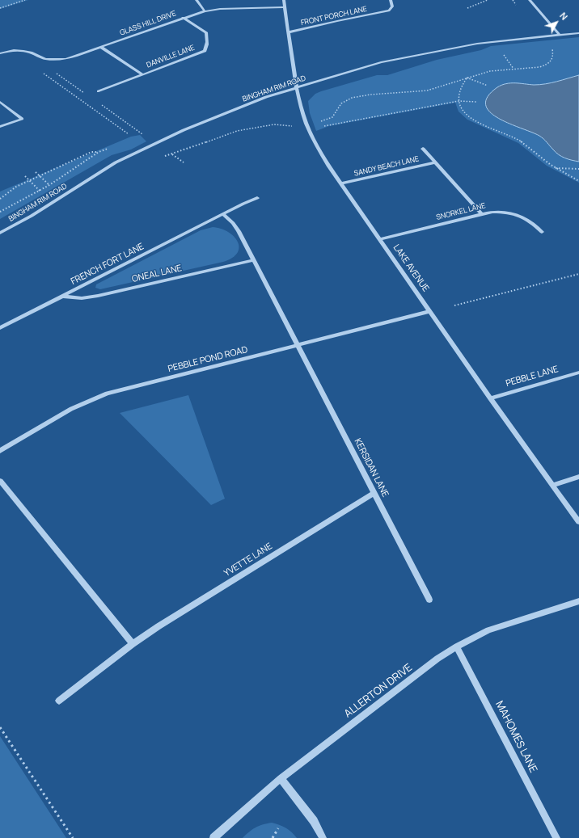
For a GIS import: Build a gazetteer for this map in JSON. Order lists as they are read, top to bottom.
{
  "streets": {
    "street": [
      "FRONT PORCH LANE",
      "GLASS HILL DRIVE",
      "DANVILLE LANE",
      "BINGHAM RIM ROAD",
      "SANDY BEACH LANE",
      "SNORKEL LANE",
      "FRENCH FORT LANE",
      "LAKE AVENUE",
      "ONEAL LANE",
      "PEBBLE POND ROAD",
      "PEBBLE LANE",
      "KERSIDAN LANE",
      "YVETTE LANE",
      "ALLERTON DRIVE",
      "MAHOMES LANE"
    ]
  },
  "crossings": [
    ["FRONT PORCH LANE", "LAKE AVENUE"],
    ["GLASS HILL DRIVE", "DANVILLE LANE"],
    ["GLASS HILL DRIVE", "LAKE AVENUE"],
    ["BINGHAM RIM ROAD", "LAKE AVENUE"],
    ["SANDY BEACH LANE", "SNORKEL LANE"],
    ["SANDY BEACH LANE", "LAKE AVENUE"],
    ["SNORKEL LANE", "LAKE AVENUE"],
    ["FRENCH FORT LANE", "ONEAL LANE"],
    ["LAKE AVENUE", "PEBBLE POND ROAD"],
    ["LAKE AVENUE", "PEBBLE LANE"],
    ["PEBBLE POND ROAD", "KERSIDAN LANE"],
    ["KERSIDAN LANE", "YVETTE LANE"],
    ["ALLERTON DRIVE", "MAHOMES LANE"]
  ],
  "north": "top right"
}
